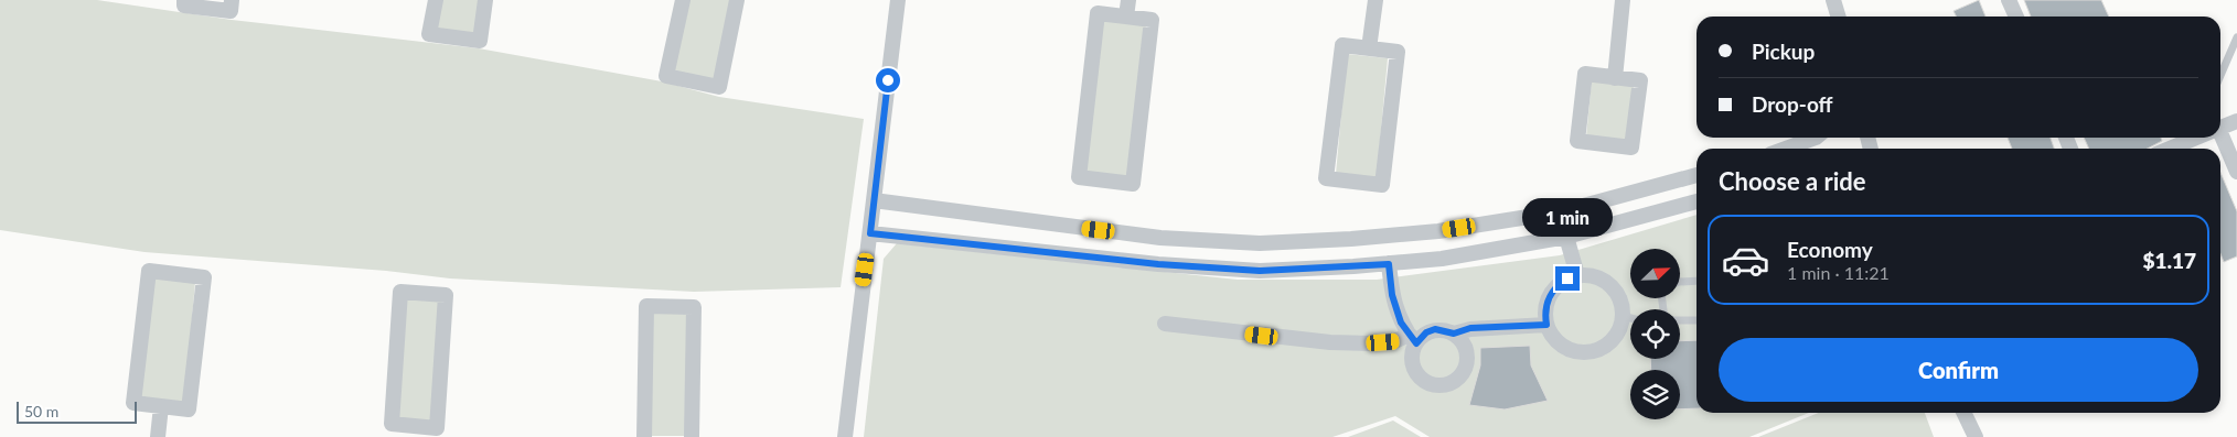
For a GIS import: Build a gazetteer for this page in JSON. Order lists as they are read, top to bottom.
{
  "scale_bar": "50 m",
  "north": "top right",
  "page": {
    "banner": ["Pickup", "Drop-off"],
    "heading": "Choose a ride",
    "bubble": "1 min",
    "list": [
      {
        "name": "Economy",
        "note": "1 min · 11:21",
        "value": "$1.17"
      }
    ],
    "buttons": "Confirm",
    "scale": "50 m"
  }
}
